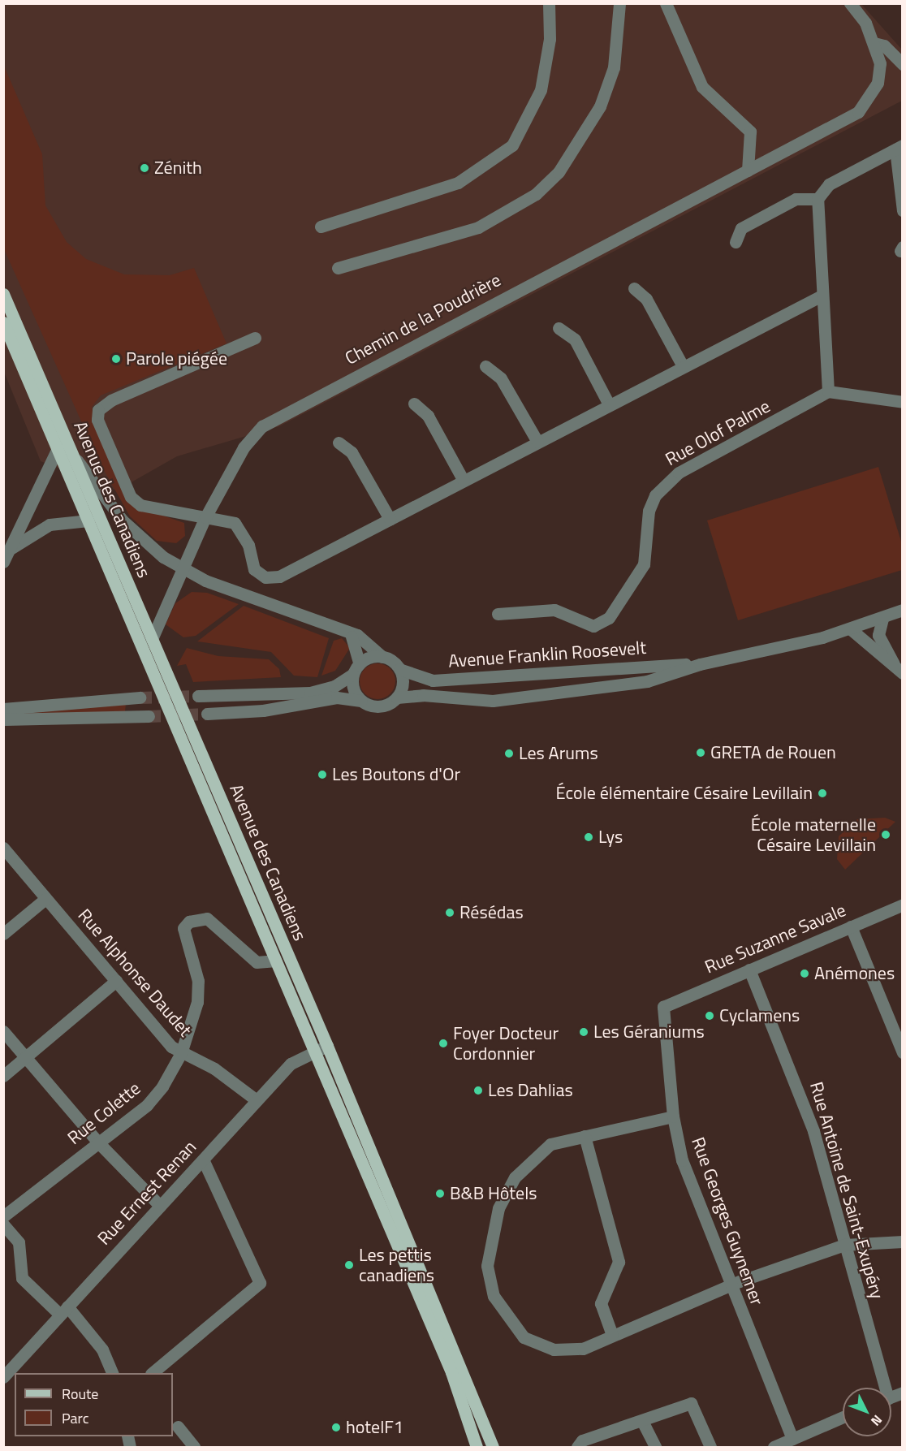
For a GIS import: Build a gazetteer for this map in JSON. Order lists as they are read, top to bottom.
{
  "streets": {
    "main road": ["Avenue des Canadiens"],
    "street": [
      "Chemin de la Poudrière",
      "Rue Olof Palme",
      "Avenue Franklin Roosevelt",
      "Rue Suzanne Savale",
      "Rue Alphonse Daudet",
      "Rue Colette",
      "Rue Antoine de Saint-Exupéry",
      "Rue Ernest Renan",
      "Rue Georges Guynemer"
    ]
  },
  "crossings": [
    ["Chemin de la Poudrière", "Avenue des Canadiens"],
    ["Avenue des Canadiens", "Rue Colette"],
    ["Avenue des Canadiens", "Rue Ernest Renan"],
    ["Rue Suzanne Savale", "Rue Antoine de Saint-Exupéry"],
    ["Rue Suzanne Savale", "Rue Georges Guynemer"],
    ["Rue Alphonse Daudet", "Rue Colette"],
    ["Rue Alphonse Daudet", "Rue Ernest Renan"]
  ],
  "places": [
    "Zénith",
    "Parole piégée",
    "GRETA de Rouen",
    "Les Arums",
    "Les Boutons d'Or",
    "École élémentaire Césaire Levillain",
    "École maternelle Césaire Levillain",
    "Lys",
    "Résédas",
    "Anémones",
    "Cyclamens",
    "Les Géraniums",
    "Foyer Docteur Cordonnier",
    "Les Dahlias",
    "B&B Hôtels",
    "Les pettis canadiens",
    "hotelF1"
  ],
  "legend": ["Route", "Parc"],
  "north": "bottom right"
}
